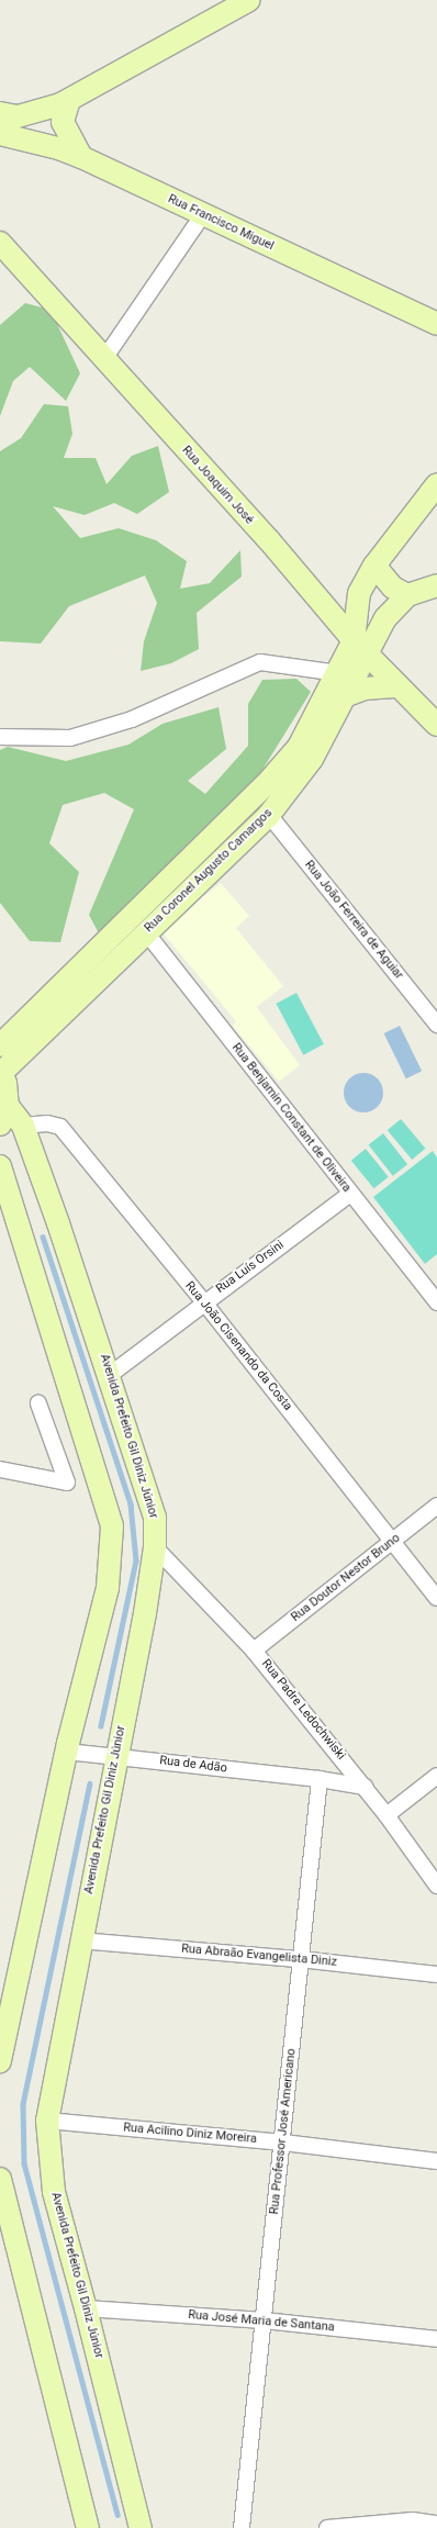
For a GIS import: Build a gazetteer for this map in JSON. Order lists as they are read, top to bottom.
{
  "streets": {
    "street": [
      "Rua Francisco Miguel",
      "Rua Joaquim José",
      "Rua Coronel Augusto Camargos",
      "Rua João Ferreira de Aguiar",
      "Rua Benjamin Constant de Oliveira",
      "Rua Luís Orsini",
      "Rua João Cisenando da Costa",
      "Avenida Prefeito Gil Diniz Júnior",
      "Rua Doutor Nestor Bruno",
      "Rua Padre Ledochwiski",
      "Rua de Adão",
      "Rua Abraão Evangelista Diniz",
      "Rua Professor José Americano",
      "Rua Acilino Diniz Moreira",
      "Rua José Maria de Santana"
    ]
  },
  "crossings": [
    ["Rua Joaquim José", "Rua Coronel Augusto Camargos"],
    ["Rua Coronel Augusto Camargos", "Rua João Ferreira de Aguiar"],
    ["Rua Coronel Augusto Camargos", "Rua Benjamin Constant de Oliveira"],
    ["Rua Benjamin Constant de Oliveira", "Rua Luís Orsini"],
    ["Rua Luís Orsini", "Rua João Cisenando da Costa"],
    ["Rua Luís Orsini", "Avenida Prefeito Gil Diniz Júnior"],
    ["Rua João Cisenando da Costa", "Avenida Prefeito Gil Diniz Júnior"],
    ["Rua João Cisenando da Costa", "Rua Doutor Nestor Bruno"],
    ["Avenida Prefeito Gil Diniz Júnior", "Rua Padre Ledochwiski"],
    ["Avenida Prefeito Gil Diniz Júnior", "Rua de Adão"],
    ["Avenida Prefeito Gil Diniz Júnior", "Rua Abraão Evangelista Diniz"],
    ["Avenida Prefeito Gil Diniz Júnior", "Rua Acilino Diniz Moreira"],
    ["Avenida Prefeito Gil Diniz Júnior", "Rua José Maria de Santana"],
    ["Rua Doutor Nestor Bruno", "Rua Padre Ledochwiski"],
    ["Rua de Adão", "Rua Professor José Americano"],
    ["Rua Abraão Evangelista Diniz", "Rua Professor José Americano"],
    ["Rua Professor José Americano", "Rua Acilino Diniz Moreira"],
    ["Rua Professor José Americano", "Rua José Maria de Santana"]
  ]
}
